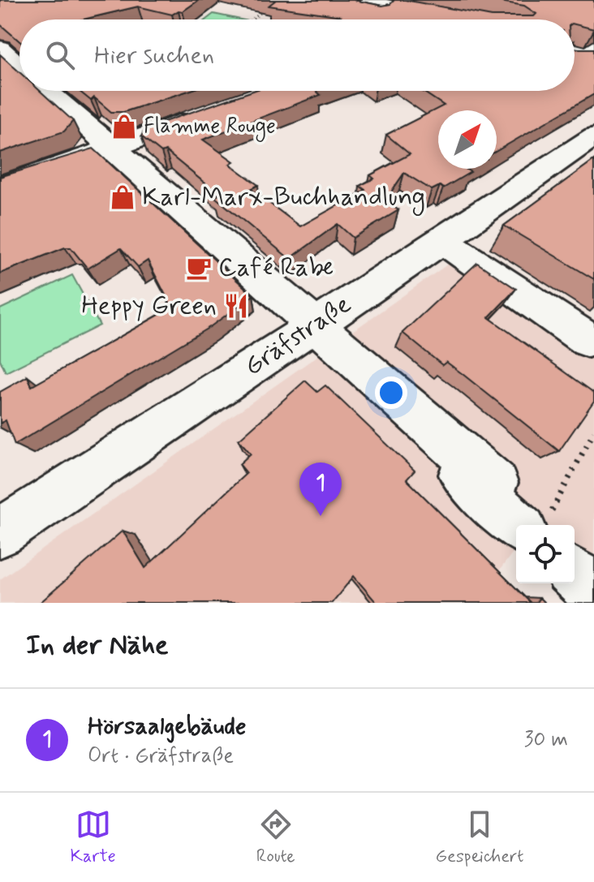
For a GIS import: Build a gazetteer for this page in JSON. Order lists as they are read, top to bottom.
{
  "streets": {
    "street": ["Gräfstraße"]
  },
  "places": {
    "shop": ["Flamme Rouge", "Karl-Marx-Buchhandlung"],
    "cafe": ["Café Rabe"],
    "restaurant": ["Heppy Green"]
  },
  "north": "top right",
  "page": {
    "search": "Hier suchen",
    "pins": "1",
    "heading": "In der Nähe",
    "list": [
      {
        "mark": "1",
        "name": "Hörsaalgebäude",
        "note": "Ort · Gräfstraße",
        "value": "30 m"
      }
    ],
    "nav": ["Karte", "Route", "Gespeichert"]
  }
}
